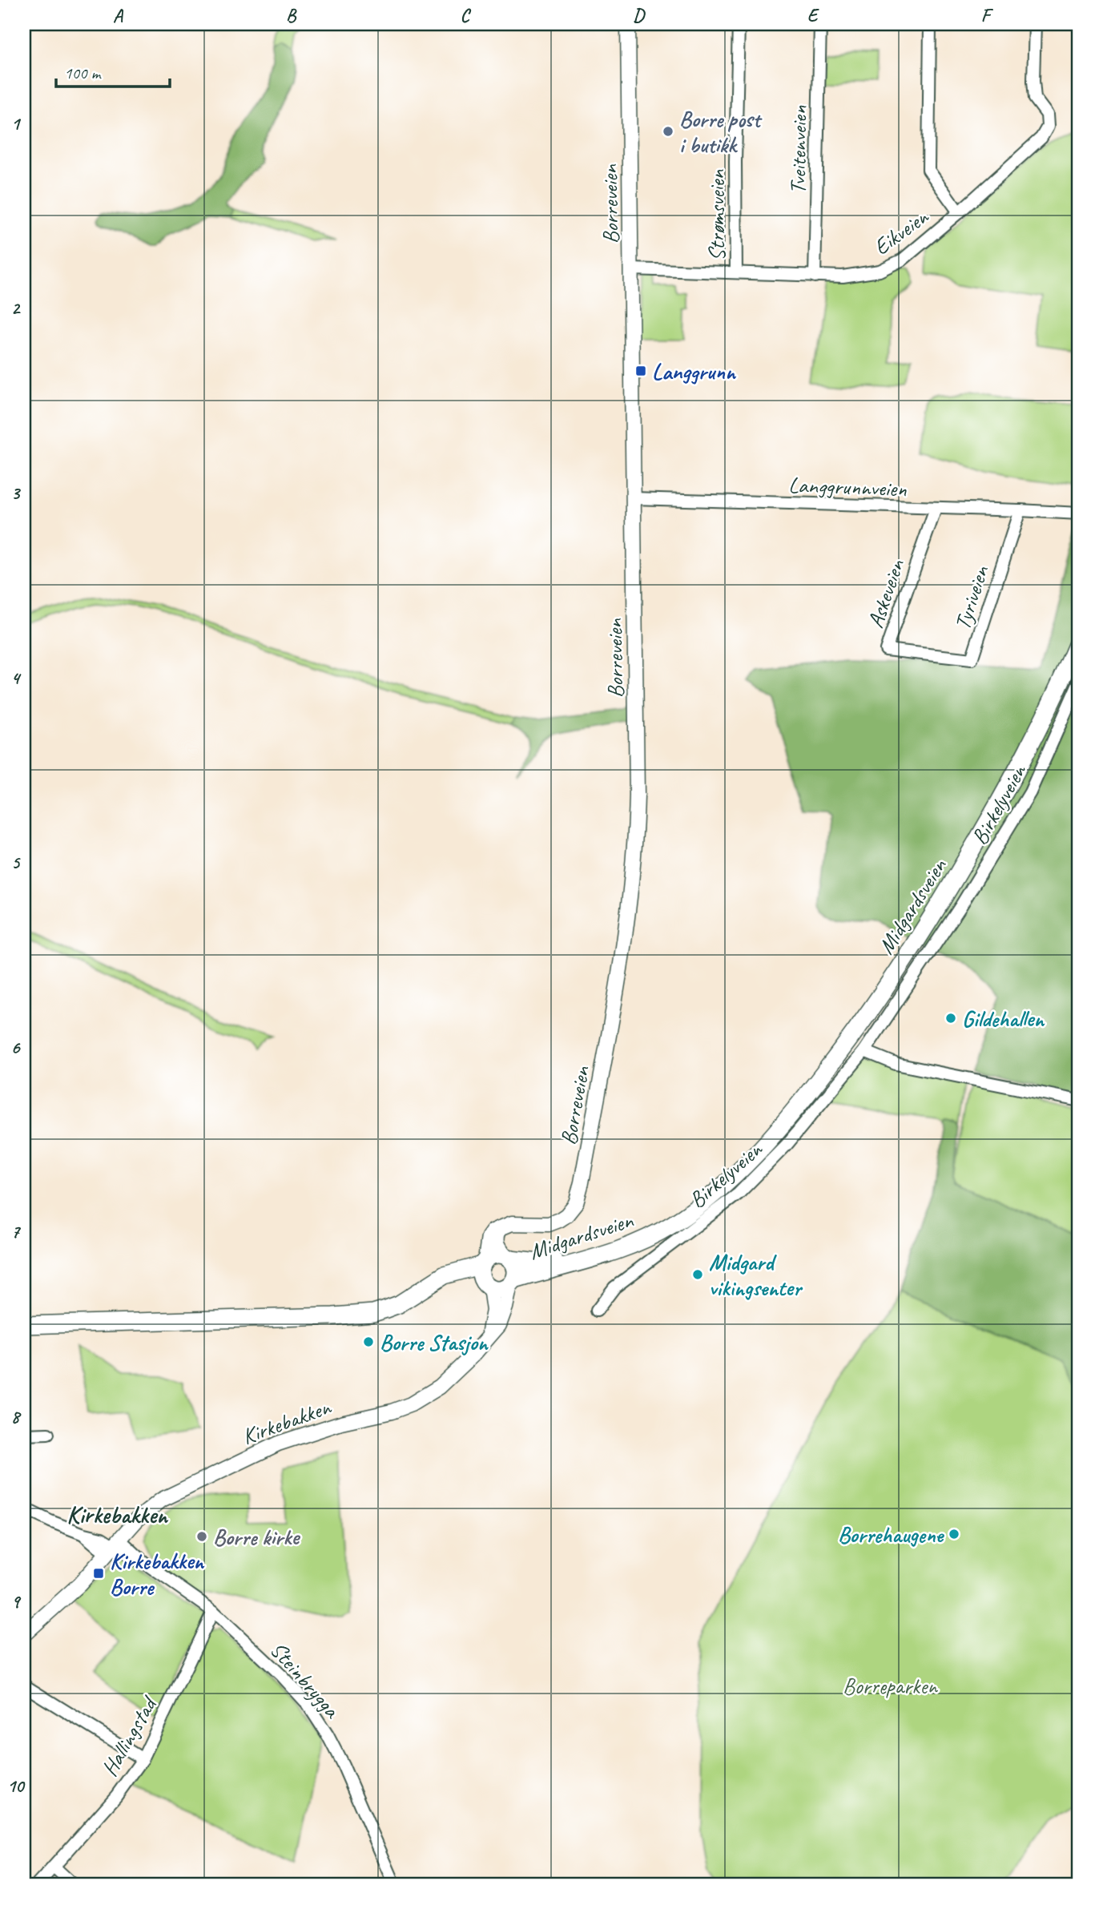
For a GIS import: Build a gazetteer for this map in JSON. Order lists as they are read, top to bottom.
{
  "streets": {
    "highway": ["Midgardsveien"],
    "main road": ["Borreveien", "Kirkebakken"],
    "street": [
      "Tveitenveien",
      "Strømsveien",
      "Eikveien",
      "Langgrunnveien",
      "Askeveien",
      "Tyriveien",
      "Birkelyveien",
      "Steinbrygga",
      "Hallingstad"
    ]
  },
  "crossings": [
    ["Tveitenveien", "Eikveien"],
    ["Borreveien", "Eikveien"],
    ["Borreveien", "Langgrunnveien"],
    ["Strømsveien", "Eikveien"],
    ["Langgrunnveien", "Askeveien"],
    ["Langgrunnveien", "Tyriveien"],
    ["Askeveien", "Tyriveien"],
    ["Midgardsveien", "Kirkebakken"],
    ["Kirkebakken", "Steinbrygga"],
    ["Steinbrygga", "Hallingstad"]
  ],
  "districts": ["Kirkebakken"],
  "parks": ["Borreparken"],
  "places": {
    "other": [
      "Borre post i butikk",
      "Gildehallen",
      "Midgard vikingsenter",
      "Borre Stasjon",
      "Borrehaugene",
      "Borre kirke"
    ],
    "transit": ["Langgrunn", "Kirkebakken Borre"]
  },
  "scale_bar": "100 m",
  "grid": {
    "columns": [
      "A",
      "B",
      "C",
      "D",
      "E",
      "F"
    ],
    "rows": [
      "1",
      "2",
      "3",
      "4",
      "5",
      "6",
      "7",
      "8",
      "9",
      "10"
    ]
  }
}
